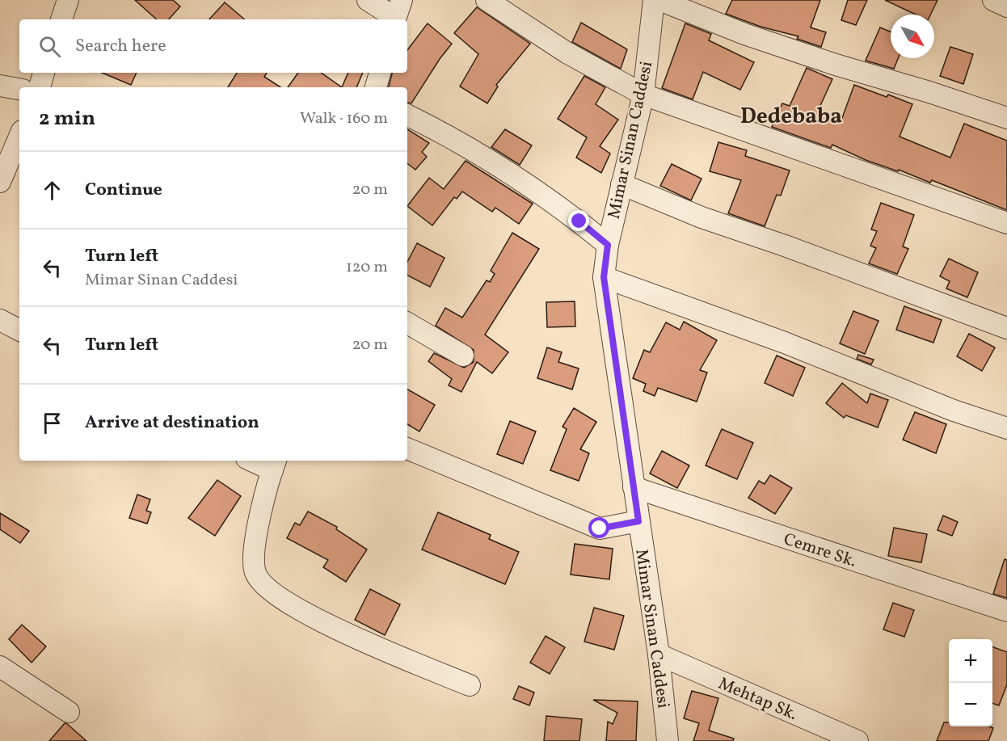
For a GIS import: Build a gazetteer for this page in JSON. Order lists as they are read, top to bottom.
{
  "streets": {
    "street": ["Mimar Sinan Caddesi", "Cemre Sk.", "Mehtap Sk."]
  },
  "crossings": [
    ["Mimar Sinan Caddesi", "Cemre Sk."],
    ["Mimar Sinan Caddesi", "Mehtap Sk."]
  ],
  "districts": ["Dedebaba"],
  "north": "bottom right",
  "page": {
    "search": "Search here",
    "heading": ["2 min", "Walk · 160 m"],
    "list": [
      ["Continue", "20 m"],
      ["Turn left", "Mimar Sinan Caddesi", "120 m"],
      ["Turn left", "20 m"],
      "Arrive at destination"
    ],
    "map_buttons": ["+", "−"]
  }
}
